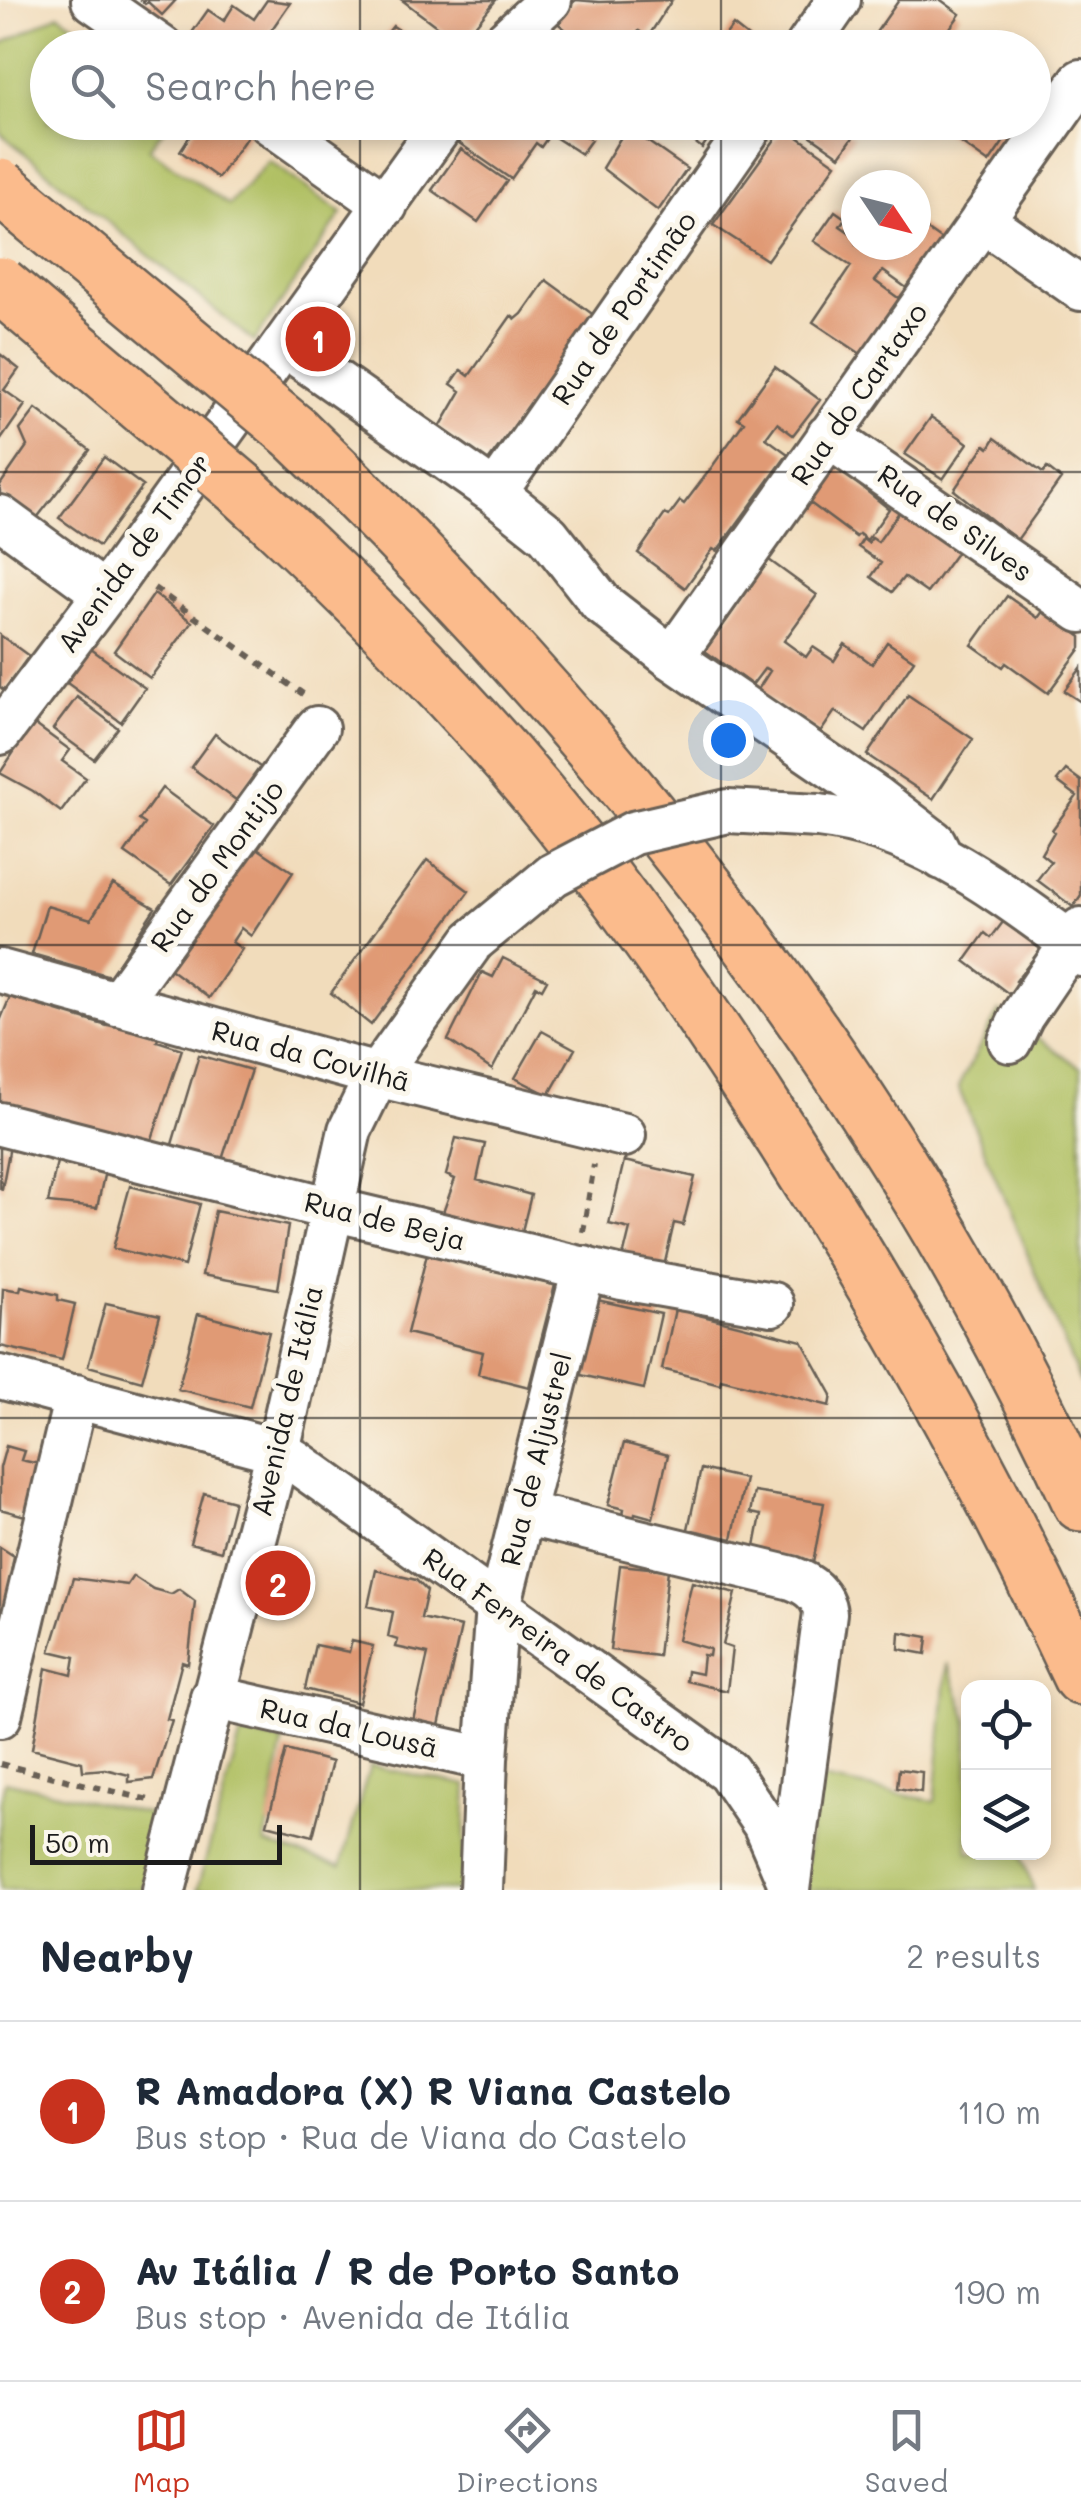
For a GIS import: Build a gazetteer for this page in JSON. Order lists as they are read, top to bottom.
{
  "streets": {
    "street": [
      "Rua de Portimão",
      "Rua do Cartaxo",
      "Rua de Silves",
      "Avenida de Timor",
      "Rua do Montijo",
      "Rua da Covilhã",
      "Rua de Beja",
      "Avenida de Itália",
      "Rua de Aljustrel",
      "Rua Ferreira de Castro",
      "Rua da Lousã"
    ]
  },
  "crossings": [
    ["Rua do Cartaxo", "Rua de Silves"],
    ["Rua do Montijo", "Rua da Covilhã"],
    ["Rua da Covilhã", "Avenida de Itália"],
    ["Rua de Beja", "Avenida de Itália"],
    ["Rua de Beja", "Rua de Aljustrel"],
    ["Avenida de Itália", "Rua Ferreira de Castro"],
    ["Avenida de Itália", "Rua da Lousã"],
    ["Rua de Aljustrel", "Rua Ferreira de Castro"],
    ["Rua de Aljustrel", "Rua da Lousã"]
  ],
  "scale_bar": "50 m",
  "north": "bottom right",
  "page": {
    "search": "Search here",
    "pins": ["1", "2"],
    "scale": "50 m",
    "heading": ["Nearby", "2 results"],
    "list": [
      {
        "mark": "1",
        "name": "R Amadora (X) R Viana Castelo",
        "note": "Bus stop · Rua de Viana do Castelo",
        "value": "110 m"
      },
      {
        "mark": "2",
        "name": "Av Itália / R de Porto Santo",
        "note": "Bus stop · Avenida de Itália",
        "value": "190 m"
      }
    ],
    "nav": ["Map", "Directions", "Saved"]
  }
}
